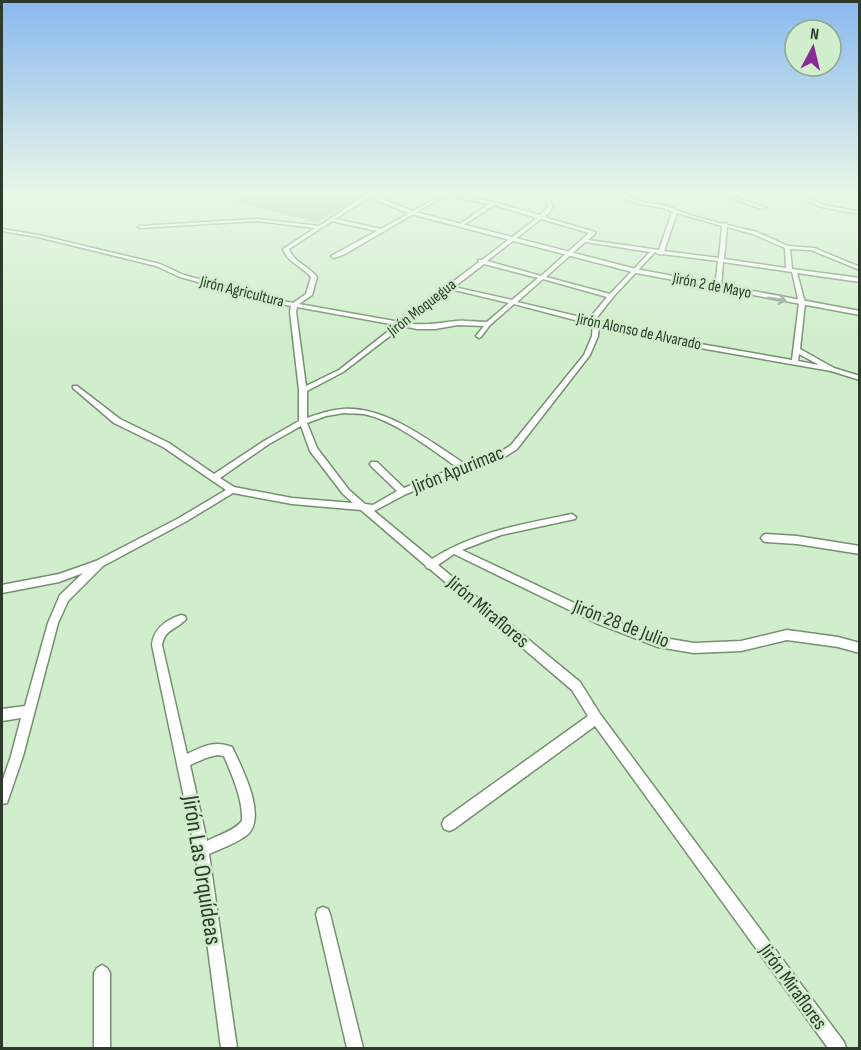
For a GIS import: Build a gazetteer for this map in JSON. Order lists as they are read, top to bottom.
{
  "streets": {
    "main road": ["Jirón 2 de Mayo"],
    "street": [
      "Jirón Agricultura",
      "Jirón Moquegua",
      "Jirón Alonso de Alvarado",
      "Jirón Apurimac",
      "Jirón Miraflores",
      "Jirón 28 de Julio",
      "Jirón Las Orquídeas"
    ]
  },
  "crossings": [
    ["Jirón Agricultura", "Jirón Moquegua"],
    ["Jirón Agricultura", "Jirón Miraflores"],
    ["Jirón Moquegua", "Jirón Alonso de Alvarado"],
    ["Jirón Moquegua", "Jirón Miraflores"],
    ["Jirón Alonso de Alvarado", "Jirón Apurimac"],
    ["Jirón Apurimac", "Jirón Miraflores"]
  ],
  "north": "top"
}
